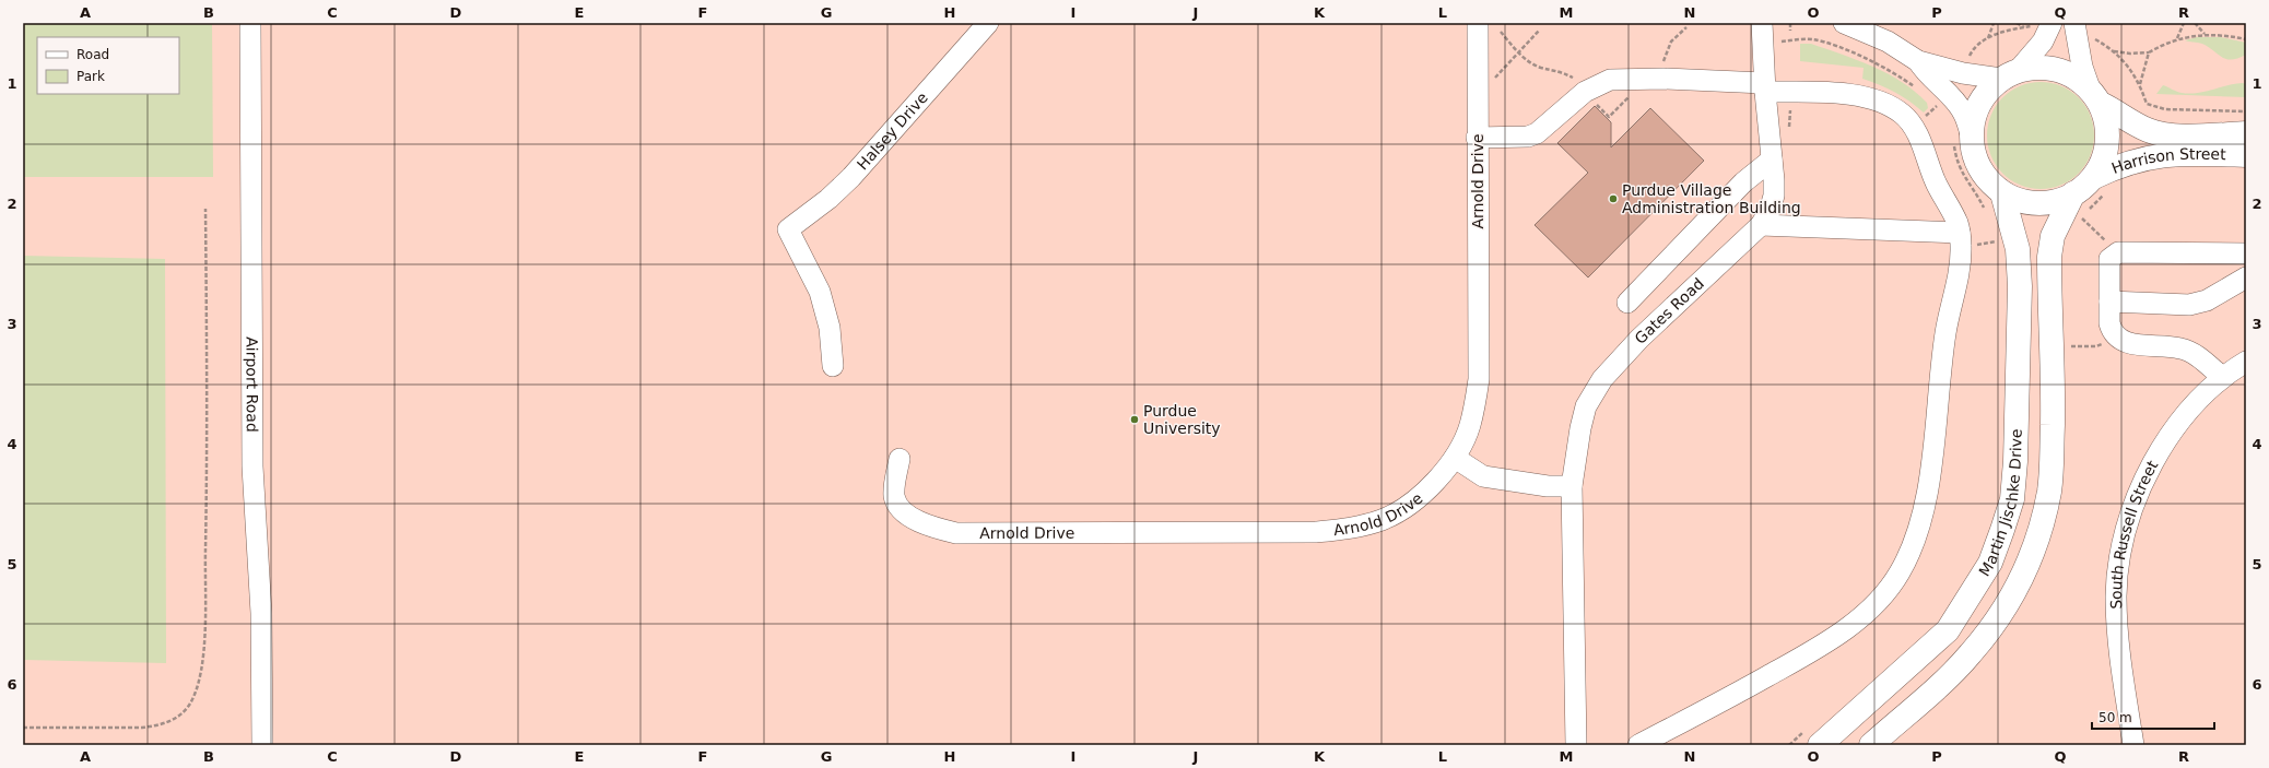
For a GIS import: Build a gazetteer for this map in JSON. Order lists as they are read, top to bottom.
{
  "streets": {
    "main road": ["Harrison Street", "Martin Jischke Drive"],
    "street": [
      "Halsey Drive",
      "Arnold Drive",
      "Gates Road",
      "Airport Road",
      "South Russell Street"
    ]
  },
  "crossings": [
    ["Harrison Street", "Martin Jischke Drive"]
  ],
  "places": ["Purdue Village Administration Building", "Purdue University"],
  "legend": ["Road", "Park"],
  "scale_bar": "50 m",
  "grid": {
    "columns": [
      "A",
      "B",
      "C",
      "D",
      "E",
      "F",
      "G",
      "H",
      "I",
      "J",
      "K",
      "L",
      "M",
      "N",
      "O",
      "P",
      "Q",
      "R"
    ],
    "rows": [
      "1",
      "2",
      "3",
      "4",
      "5",
      "6"
    ]
  }
}
